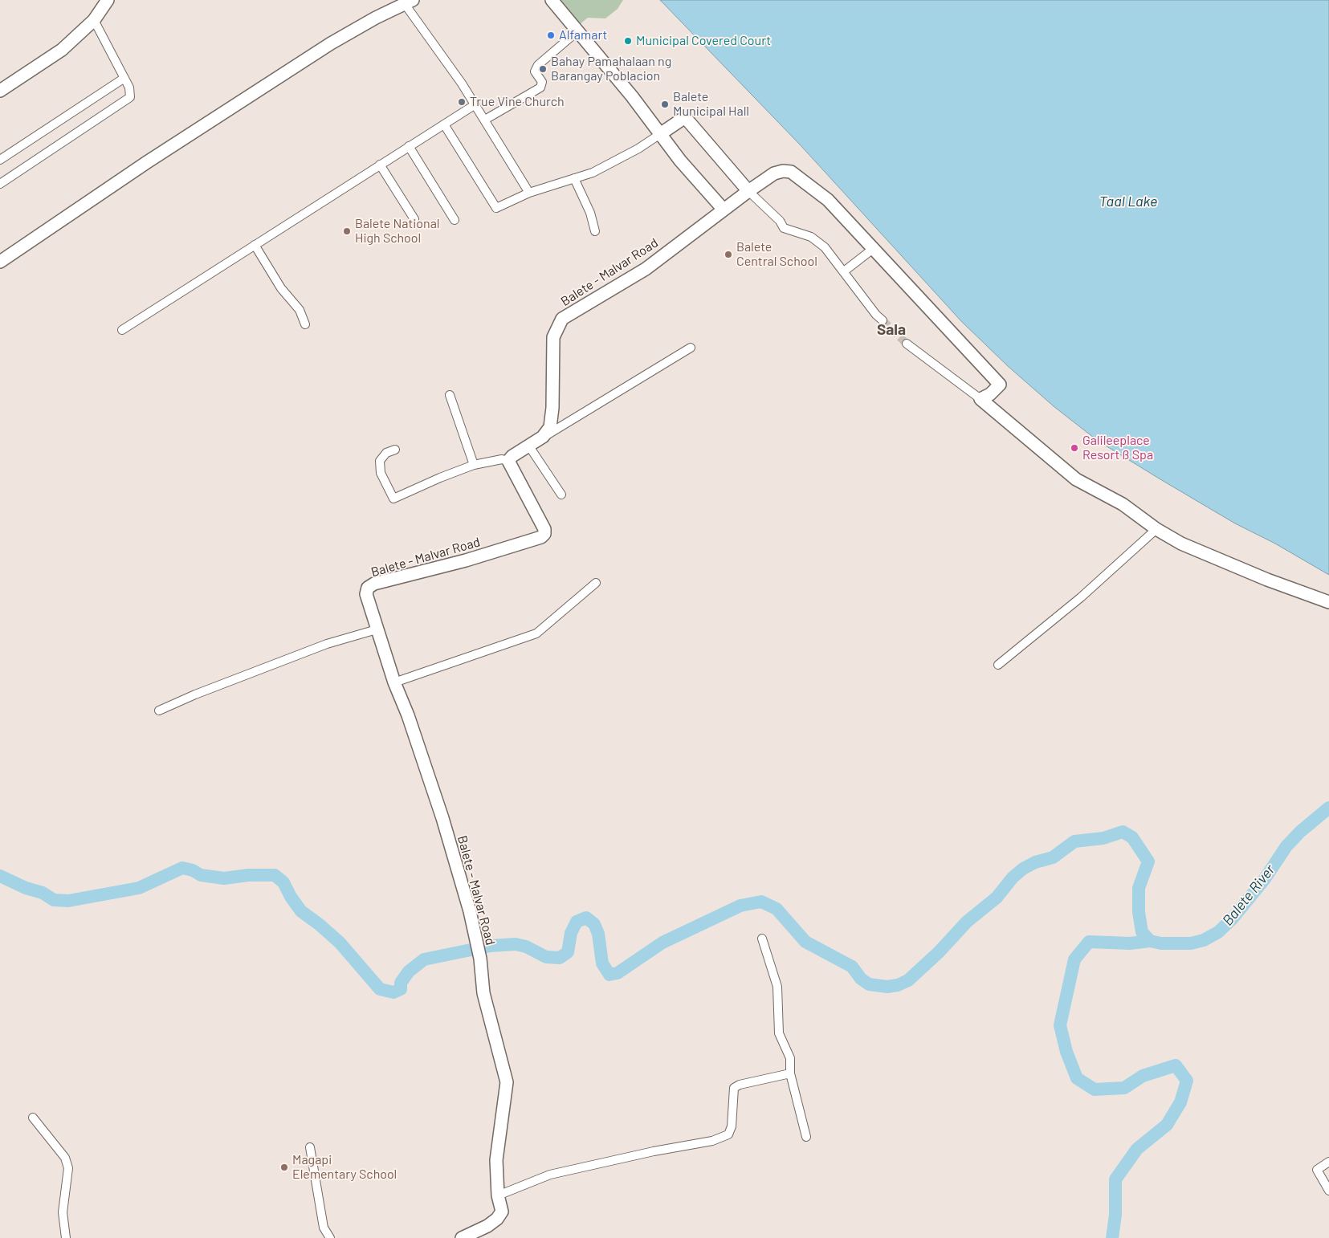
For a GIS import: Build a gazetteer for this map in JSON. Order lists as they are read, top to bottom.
{
  "streets": {
    "main road": ["Balete - Malvar Road"]
  },
  "districts": ["Sala"],
  "water": ["Taal Lake", "Balete River"],
  "places": [
    "Alfamart",
    "Municipal Covered Court",
    "Bahay Pamahalaan ng Barangay Poblacion",
    "True Vine Church",
    "Balete Municipal Hall",
    "Balete National High School",
    "Balete Central School",
    "Galileeplace Resort ß Spa",
    "Magapi Elementary School"
  ]
}
